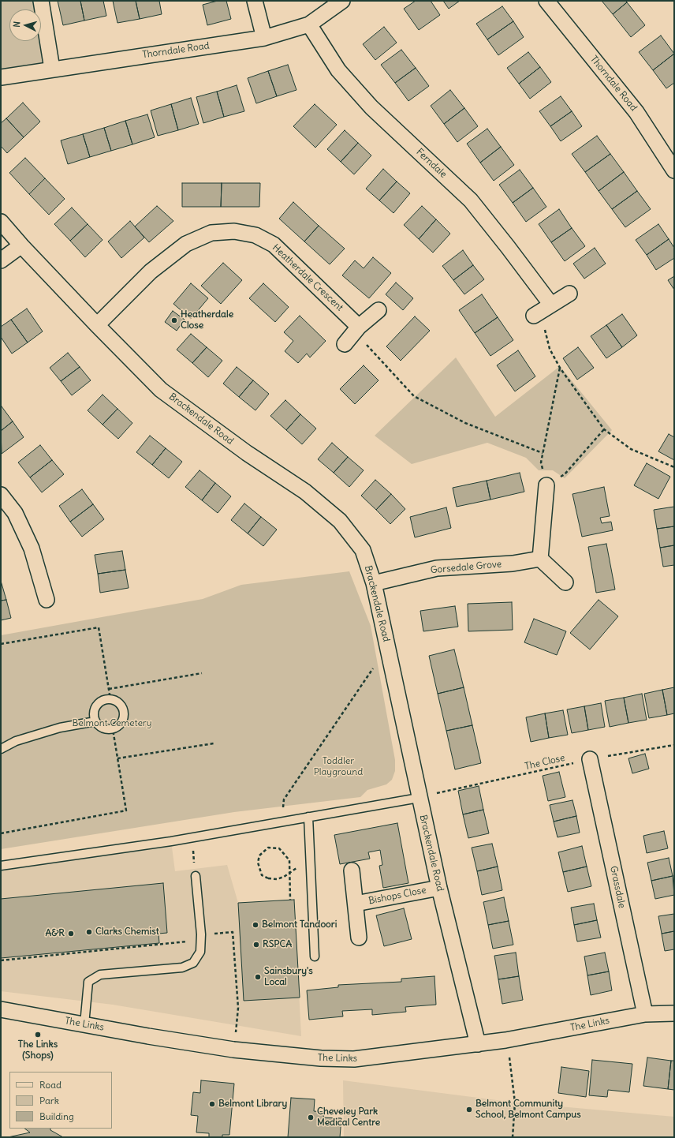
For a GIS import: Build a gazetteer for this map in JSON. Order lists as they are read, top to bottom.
{
  "streets": {
    "street": [
      "Thorndale Road",
      "Ferndale",
      "Heatherdale Crescent",
      "Brackendale Road",
      "Gorsedale Grove",
      "Grassdale",
      "Bishops Close",
      "The Links"
    ],
    "path": ["The Close"]
  },
  "crossings": [
    ["Thorndale Road", "Ferndale"],
    ["Heatherdale Crescent", "Brackendale Road"],
    ["Brackendale Road", "Gorsedale Grove"],
    ["Brackendale Road", "The Close"],
    ["Brackendale Road", "Bishops Close"],
    ["Brackendale Road", "The Links"],
    ["The Close", "Grassdale"],
    ["Grassdale", "The Links"]
  ],
  "parks": ["Belmont Cemetery", "Toddler Playground"],
  "places": [
    "Heatherdale Close",
    "Belmont Tandoori",
    "Clarks Chemist",
    "A&R",
    "RSPCA",
    "Sainsbury's Local",
    "The Links (Shops)",
    "Belmont Library",
    "Belmont Community School, Belmont Campus",
    "Cheveley Park Medical Centre"
  ],
  "legend": ["Road", "Park", "Building"],
  "north": "left"
}
